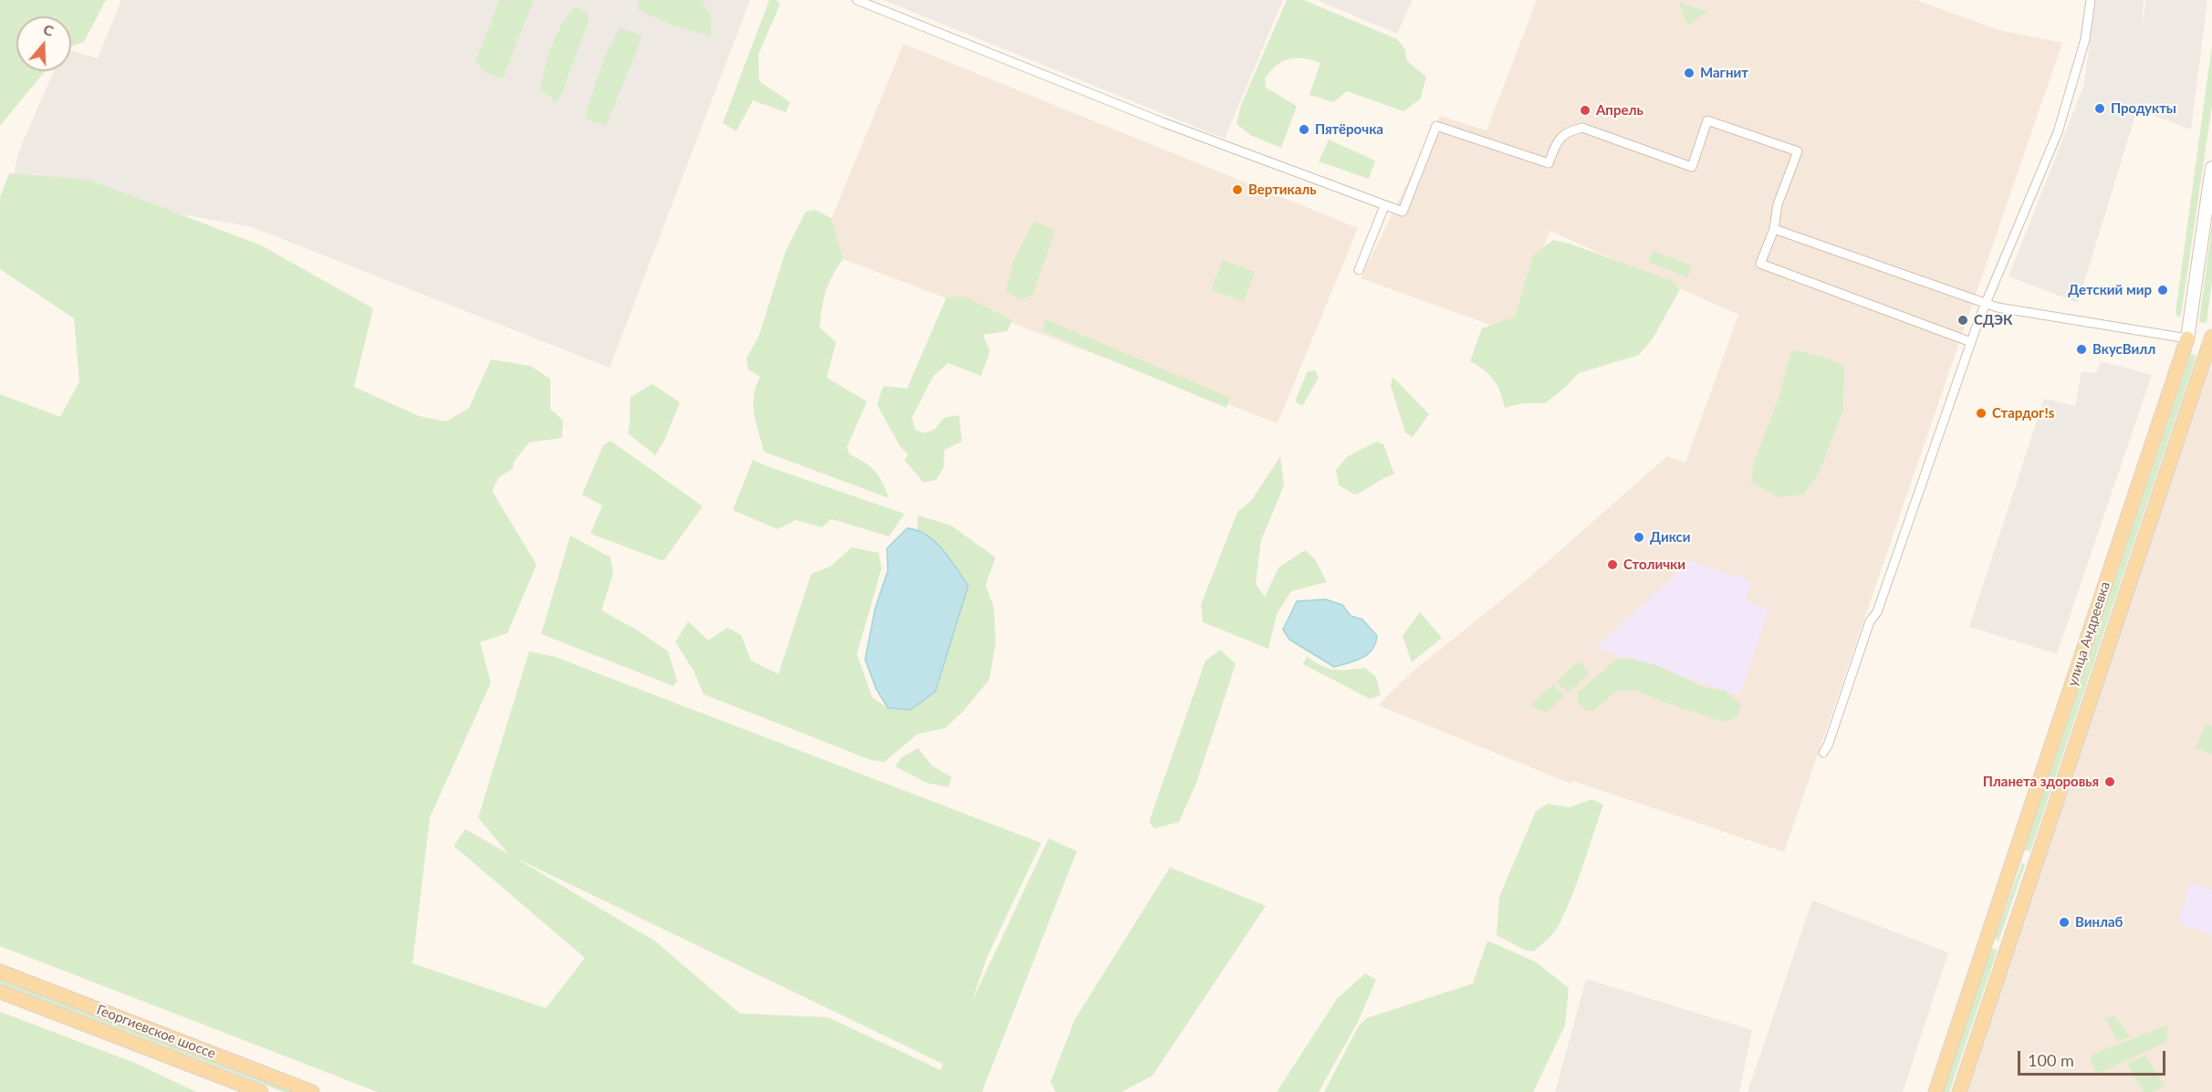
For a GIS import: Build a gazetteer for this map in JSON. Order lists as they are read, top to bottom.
{
  "streets": {
    "main road": ["улица Андреевка", "Георгиевское шоссе"]
  },
  "places": [
    "Магнит",
    "Продукты",
    "Апрель",
    "Пятёрочка",
    "Вертикаль",
    "Детский мир",
    "СДЭК",
    "ВкусВилл",
    "Стардог!s",
    "Дикси",
    "Столички",
    "Планета здоровья",
    "Винлаб"
  ],
  "scale_bar": "100 m",
  "north": "top"
}
